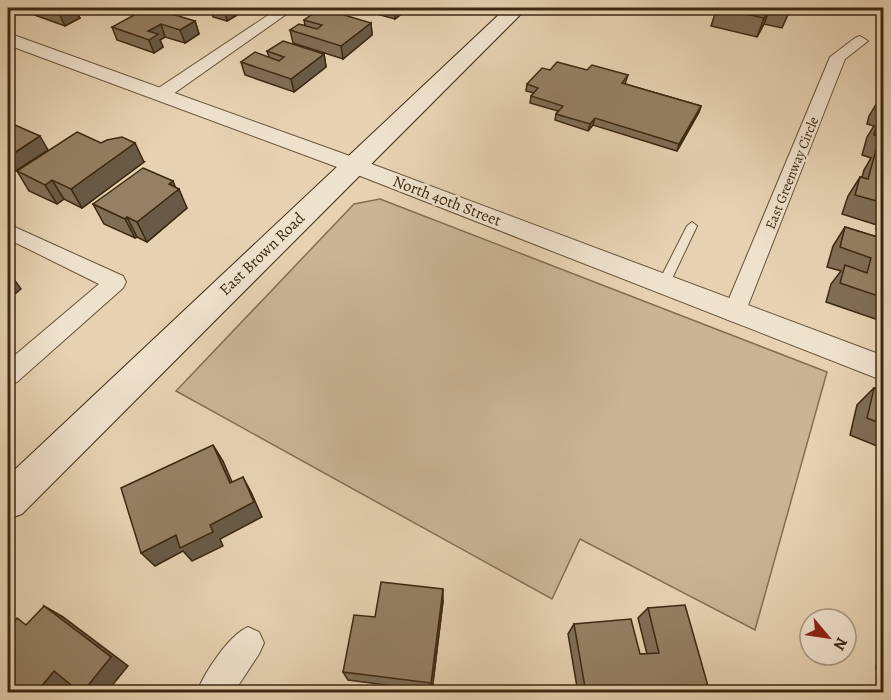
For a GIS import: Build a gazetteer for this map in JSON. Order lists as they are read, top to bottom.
{
  "streets": {
    "main road": ["East Brown Road"],
    "street": ["East Greenway Circle", "North 40th Street"]
  },
  "crossings": [
    ["East Greenway Circle", "North 40th Street"],
    ["North 40th Street", "East Brown Road"]
  ],
  "north": "bottom right"
}
